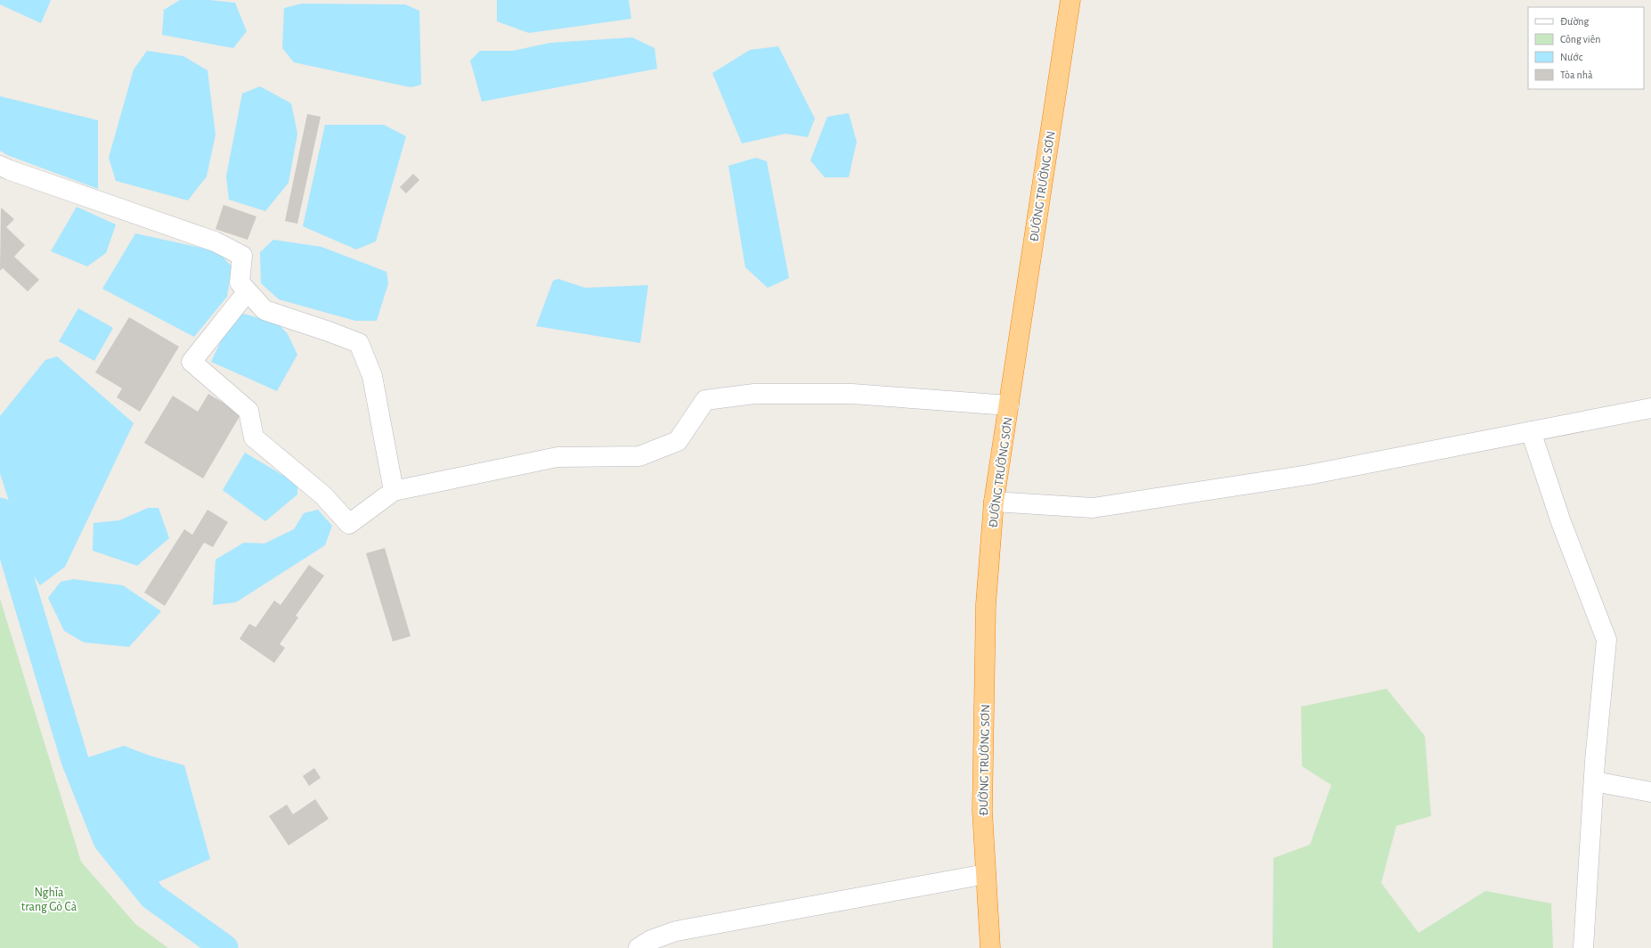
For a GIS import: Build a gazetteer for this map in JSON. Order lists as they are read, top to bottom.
{
  "streets": {
    "highway": ["ĐƯỜNG TRƯỜNG SƠN"]
  },
  "parks": ["Nghĩa trang Gò Cà"],
  "legend": [
    "Đường",
    "Công viên",
    "Nước",
    "Tòa nhà"
  ]
}
